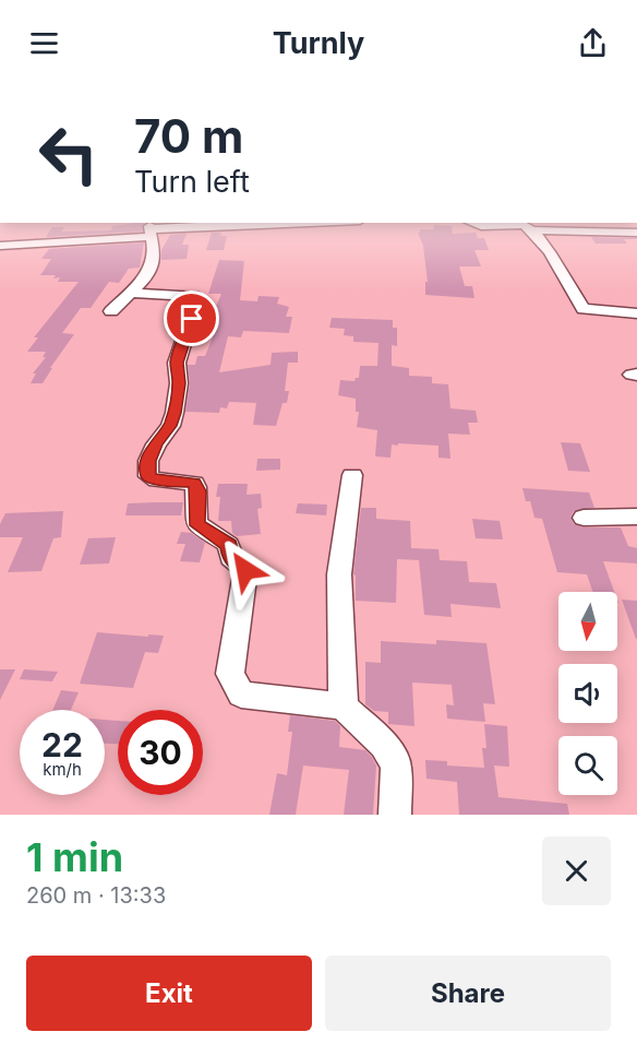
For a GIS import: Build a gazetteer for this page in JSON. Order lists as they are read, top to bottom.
{
  "north": "bottom",
  "page": {
    "header": "Turnly",
    "turn": ["70 m", "Turn left"],
    "speed": "22 km/h",
    "limit": "30",
    "heading": ["1 min", "260 m · 13:33"],
    "buttons": ["Exit", "Share"]
  }
}
